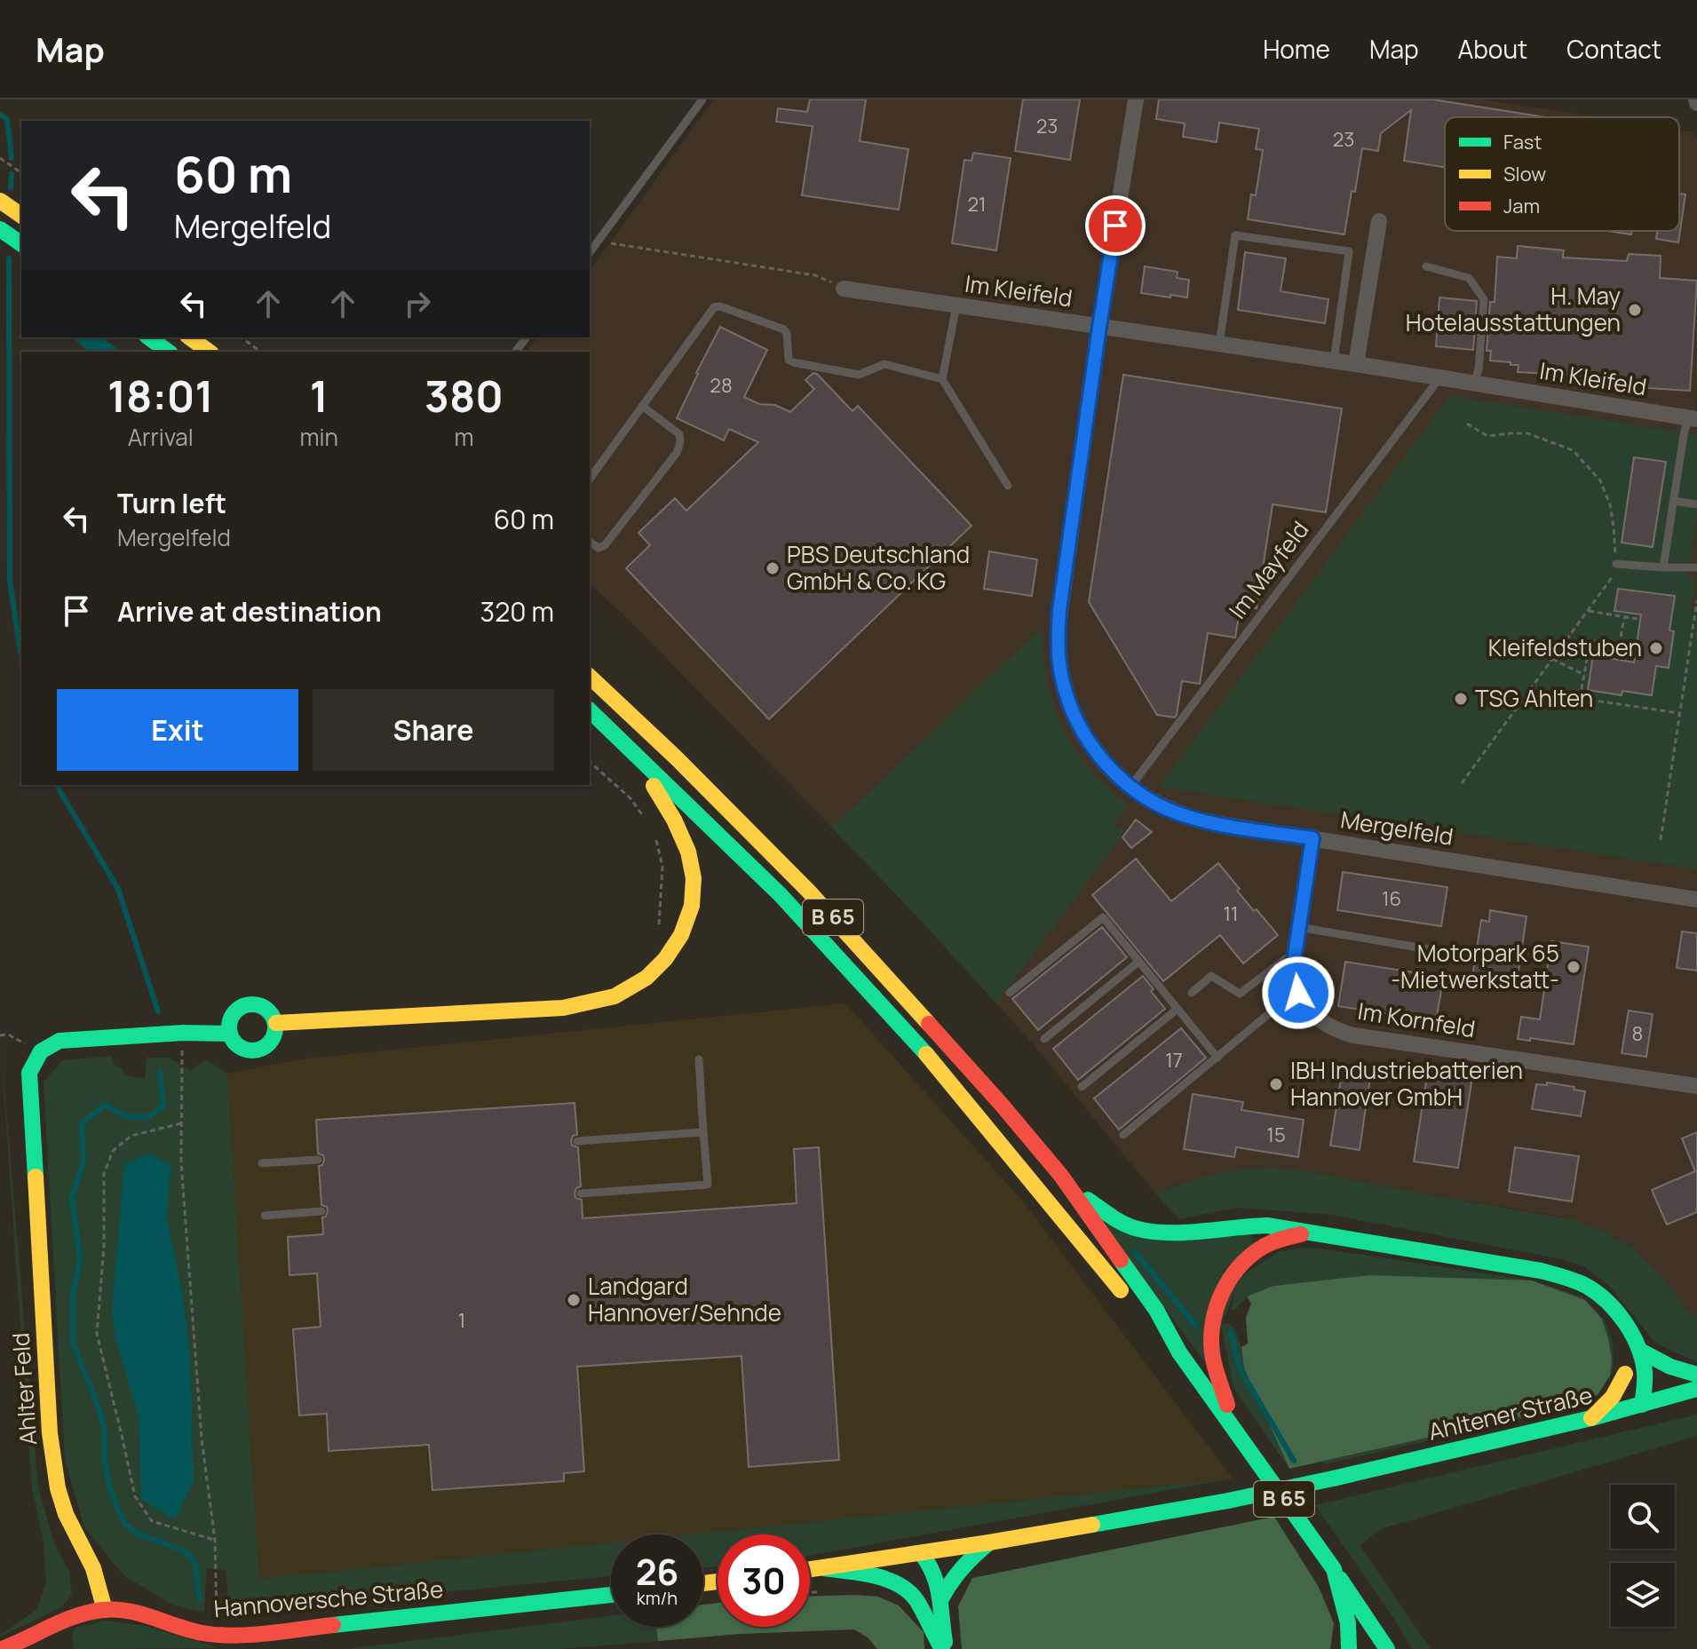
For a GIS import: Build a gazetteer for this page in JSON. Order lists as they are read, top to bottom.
{
  "streets": {
    "main road": [
      "B 65",
      "Ahlter Feld",
      "Ahltener Straße",
      "Hannoversche Straße"
    ],
    "street": ["Im Kleifeld", "Mergelfeld", "Im Kornfeld"],
    "lane": ["Im Mayfeld"]
  },
  "crossings": [
    ["Im Kleifeld", "Im Mayfeld"],
    ["Im Kleifeld", "Mergelfeld"],
    ["Im Mayfeld", "Mergelfeld"],
    ["Ahlter Feld", "Hannoversche Straße"]
  ],
  "places": [
    "H. May Hotelausstattungen",
    "PBS Deutschland GmbH & Co. KG",
    "Kleifeldstuben",
    "TSG Ahlten",
    "Motorpark 65 -Mietwerkstatt-",
    "IBH Industriebatterien Hannover GmbH",
    "Landgard Hannover/Sehnde"
  ],
  "house_numbers": [
    "23",
    "23",
    "21",
    "28",
    "16",
    "11",
    "8",
    "17",
    "15",
    "1"
  ],
  "legend": ["Fast", "Slow", "Jam"],
  "page": {
    "header": "Map",
    "nav": [
      "Home",
      "Map",
      "About",
      "Contact"
    ],
    "turn": ["60 m", "Mergelfeld"],
    "eta": [
      "18:01",
      "Arrival",
      "1",
      "min",
      "380",
      "m"
    ],
    "list": [
      {
        "name": "Turn left",
        "note": "Mergelfeld",
        "value": "60 m"
      },
      {
        "name": "Arrive at destination",
        "value": "320 m"
      }
    ],
    "buttons": ["Exit", "Share"],
    "speed": "26 km/h",
    "limit": "30"
  }
}
